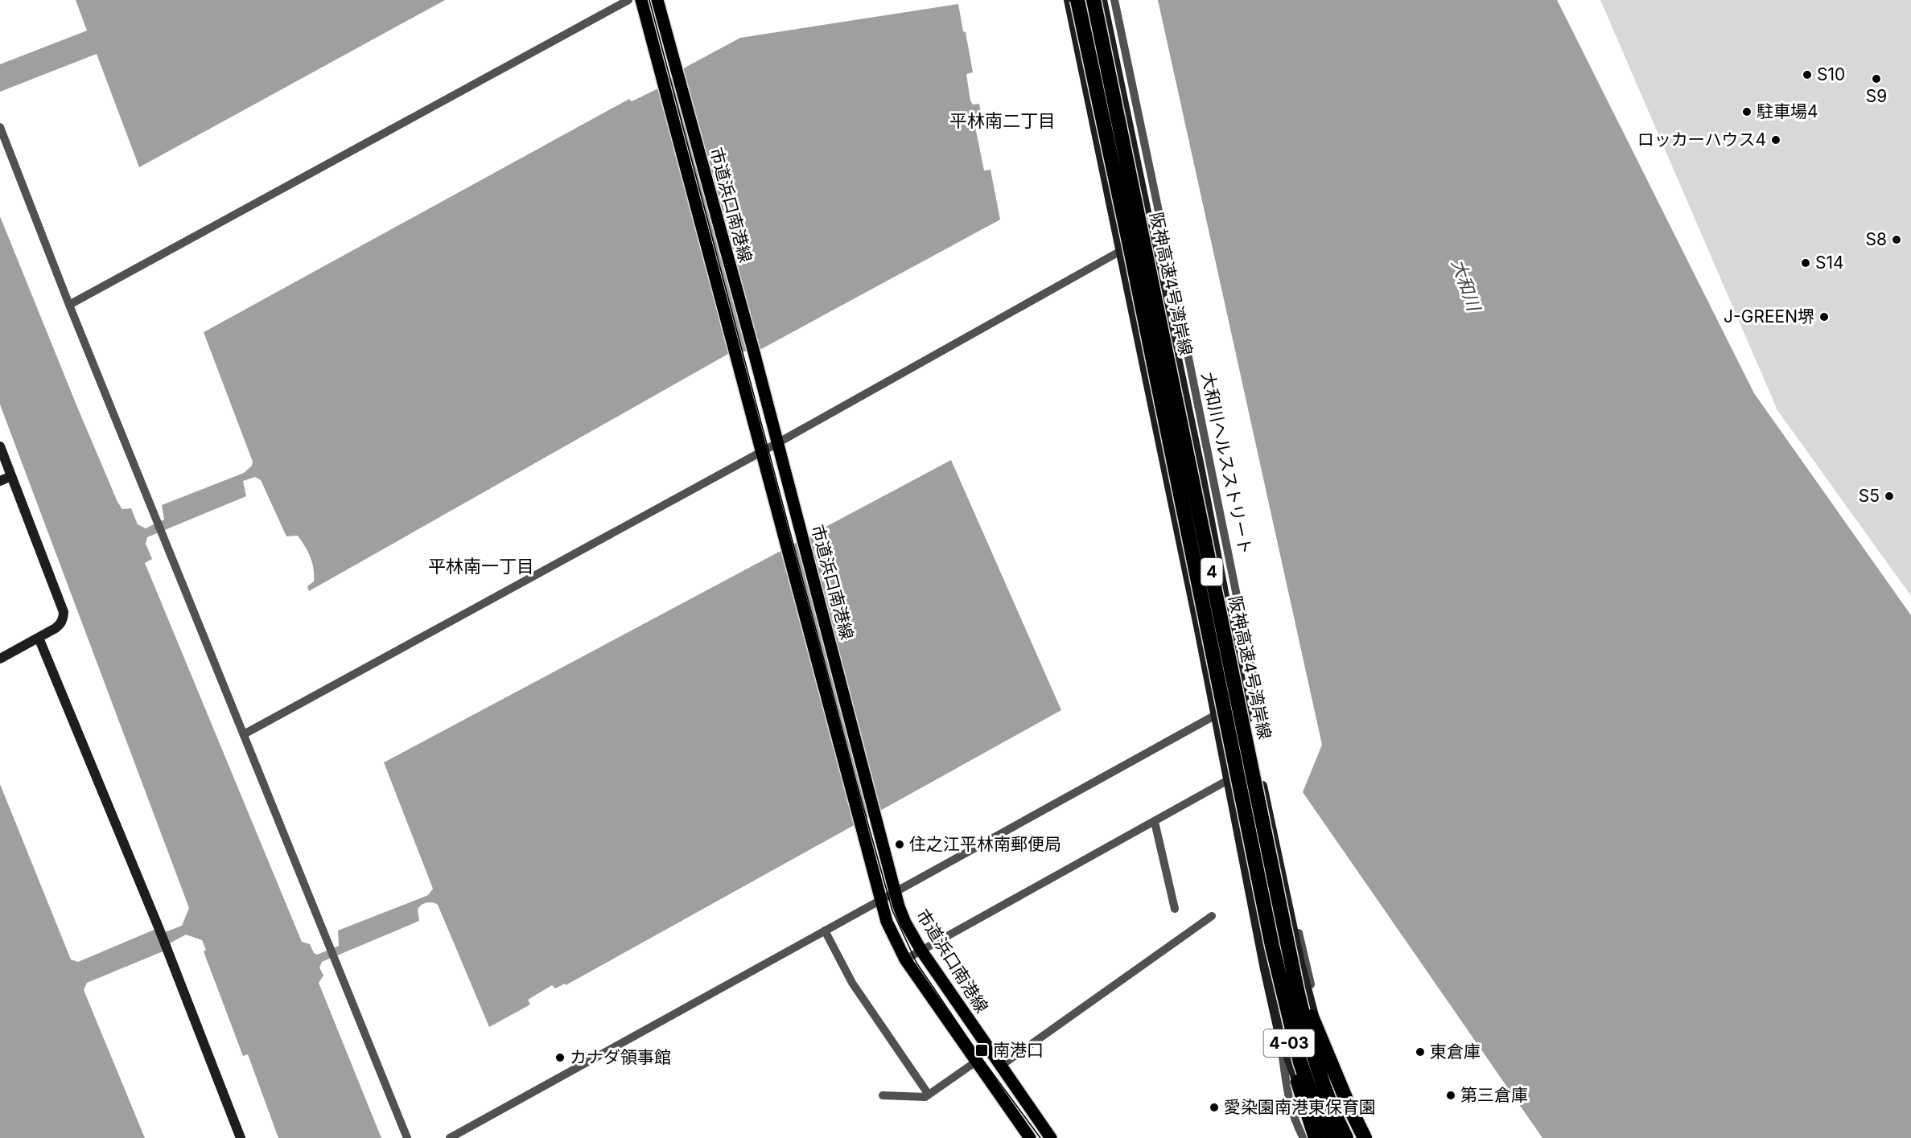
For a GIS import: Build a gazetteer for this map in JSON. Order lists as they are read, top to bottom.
{
  "streets": {
    "highway": ["阪神高速4号湾岸線", "4", "4-03"],
    "main road": ["市道浜口南港線"],
    "street": ["大和川ヘルスストリート"]
  },
  "crossings": [
    ["阪神高速4号湾岸線", "4-03"]
  ],
  "districts": ["平林南二丁目", "平林南一丁目"],
  "water": ["大和川"],
  "places": {
    "other": [
      "S10",
      "S9",
      "駐車場4",
      "ロッカーハウス4",
      "S8",
      "S14",
      "J-GREEN堺",
      "S5",
      "住之江平林南郵便局",
      "東倉庫",
      "カナダ領事館",
      "第三倉庫",
      "愛染園南港東保育園"
    ],
    "transit": ["南港口"]
  }
}
